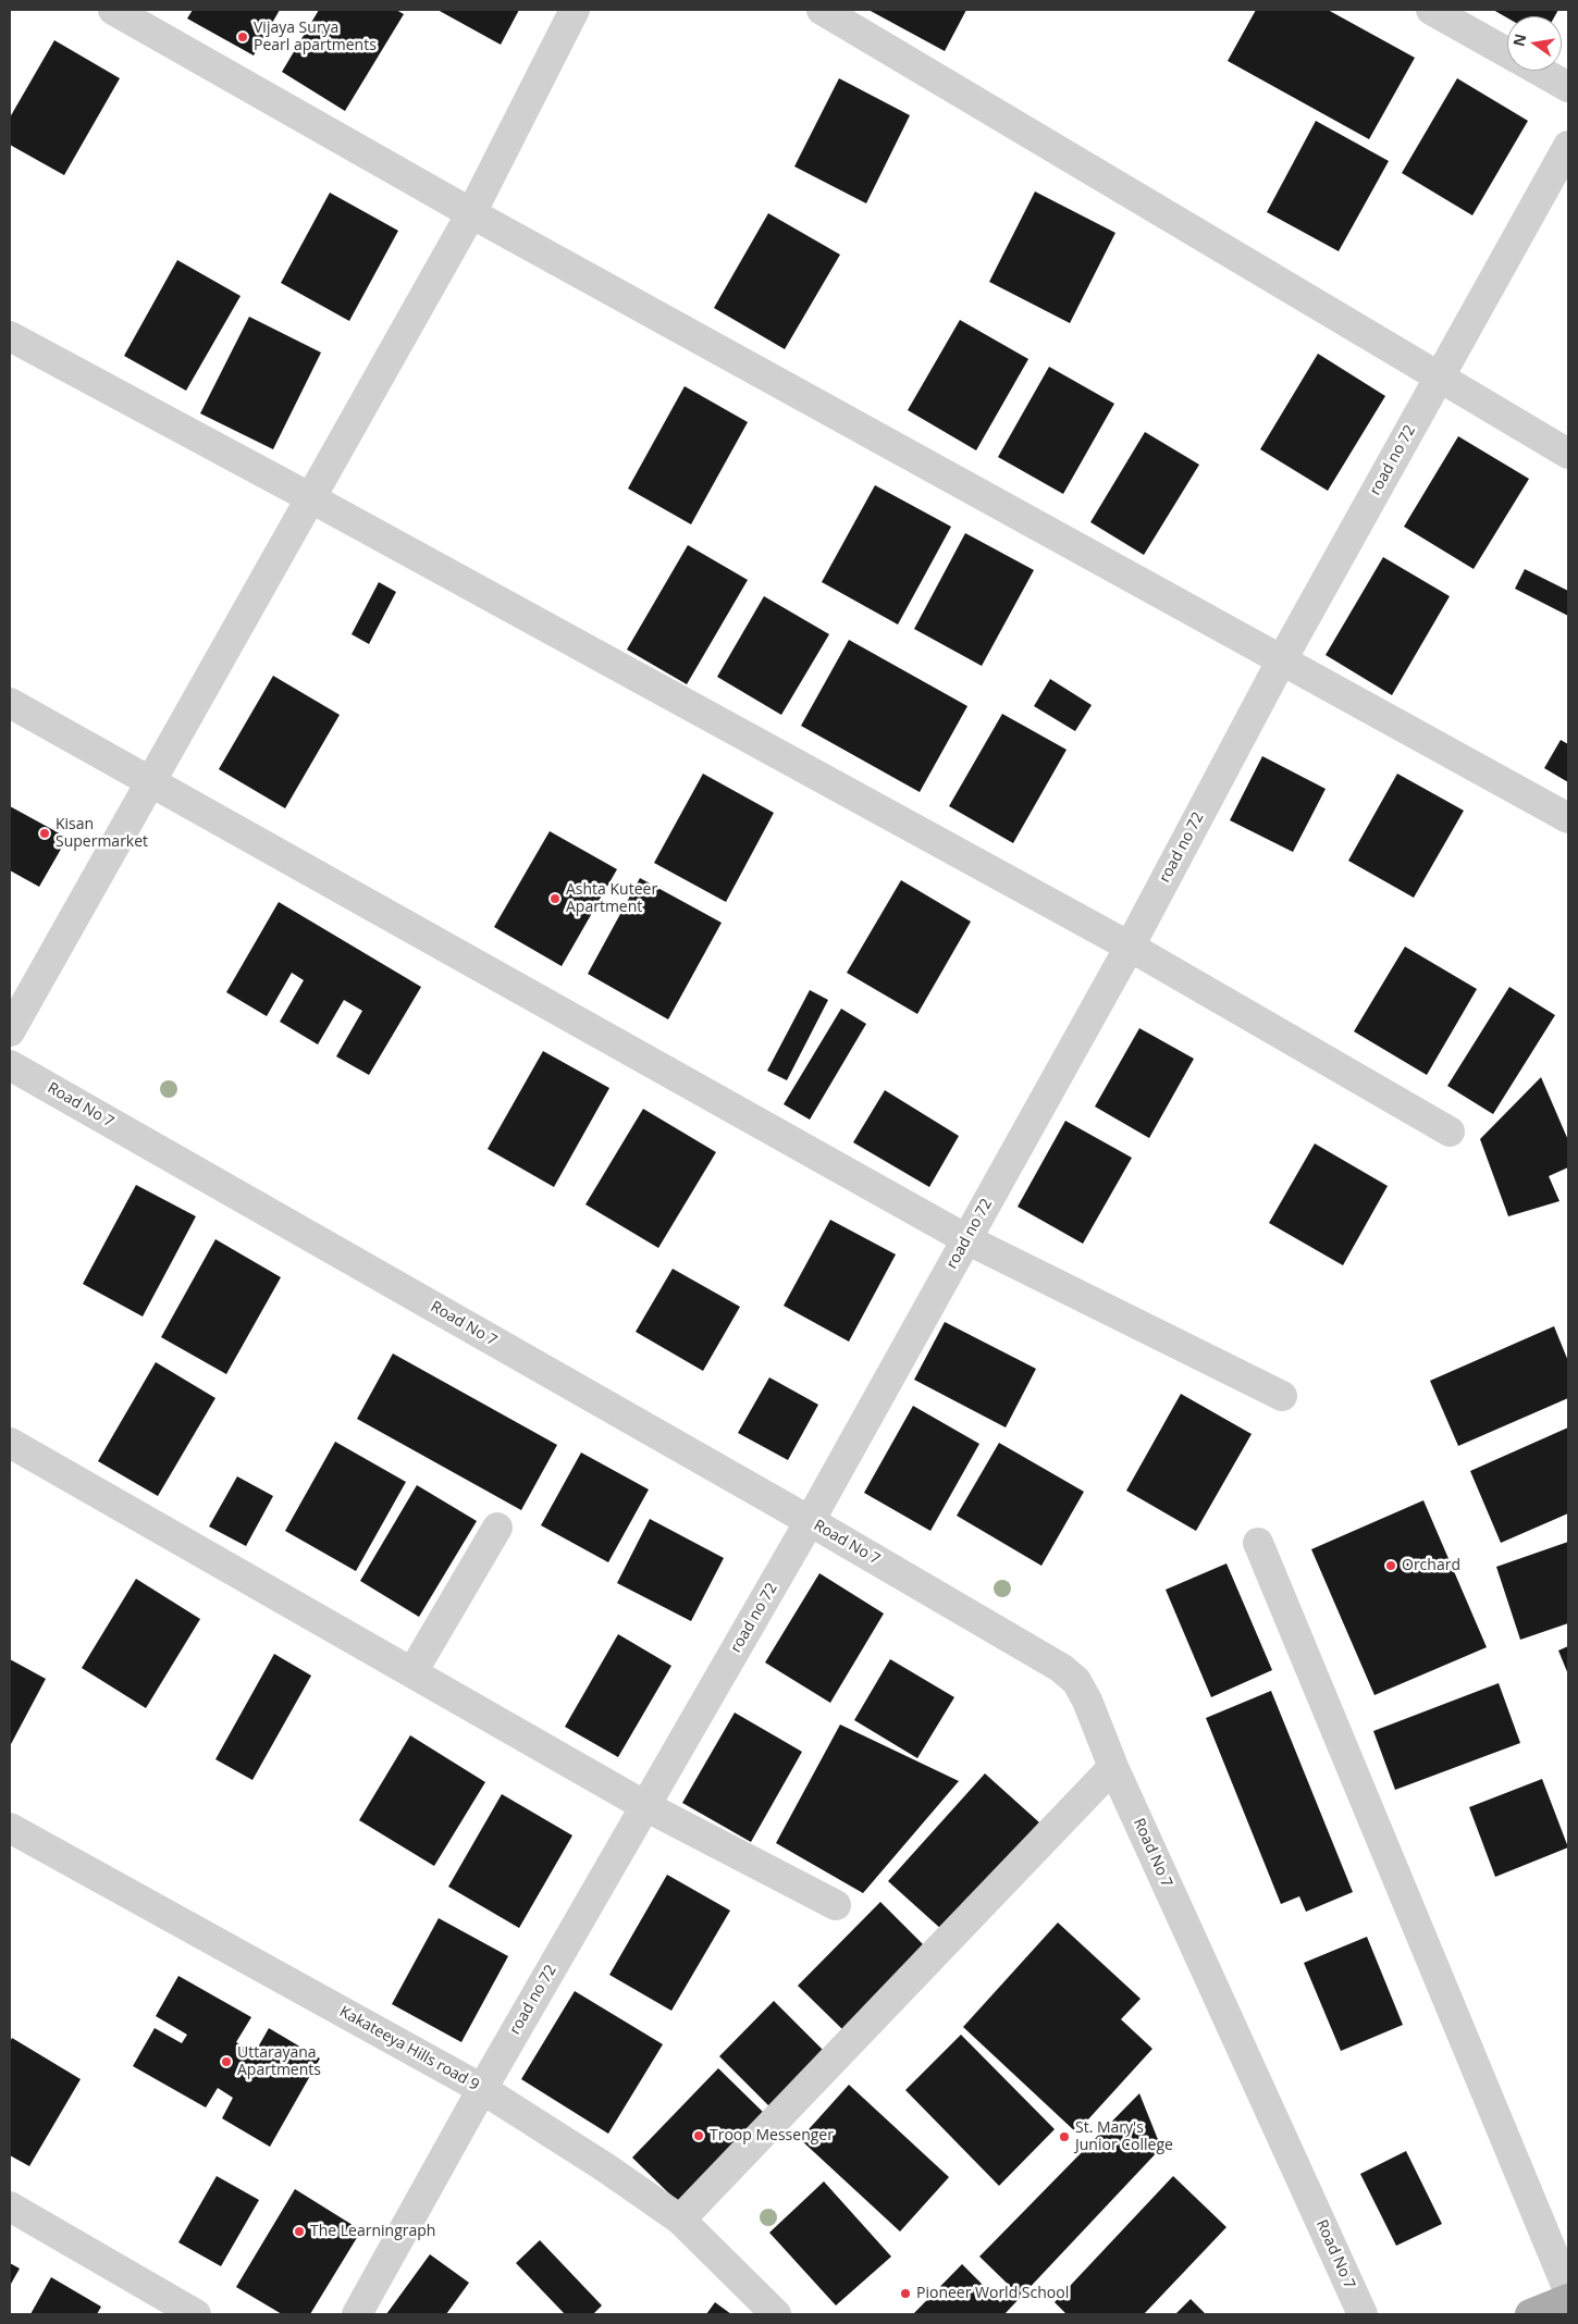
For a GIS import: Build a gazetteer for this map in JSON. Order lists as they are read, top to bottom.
{
  "streets": {
    "street": ["road no 72", "Road No 7", "Kakateeya Hills road 9"]
  },
  "crossings": [
    ["road no 72", "Road No 7"],
    ["road no 72", "Kakateeya Hills road 9"]
  ],
  "places": [
    "Vijaya Surya Pearl apartments",
    "Kisan Supermarket",
    "Ashta Kuteer Apartment",
    "Orchard",
    "Uttarayana Apartments",
    "Troop Messenger",
    "St. Mary's Junior College",
    "The Learningraph",
    "Pioneer World School"
  ],
  "north": "left"
}
